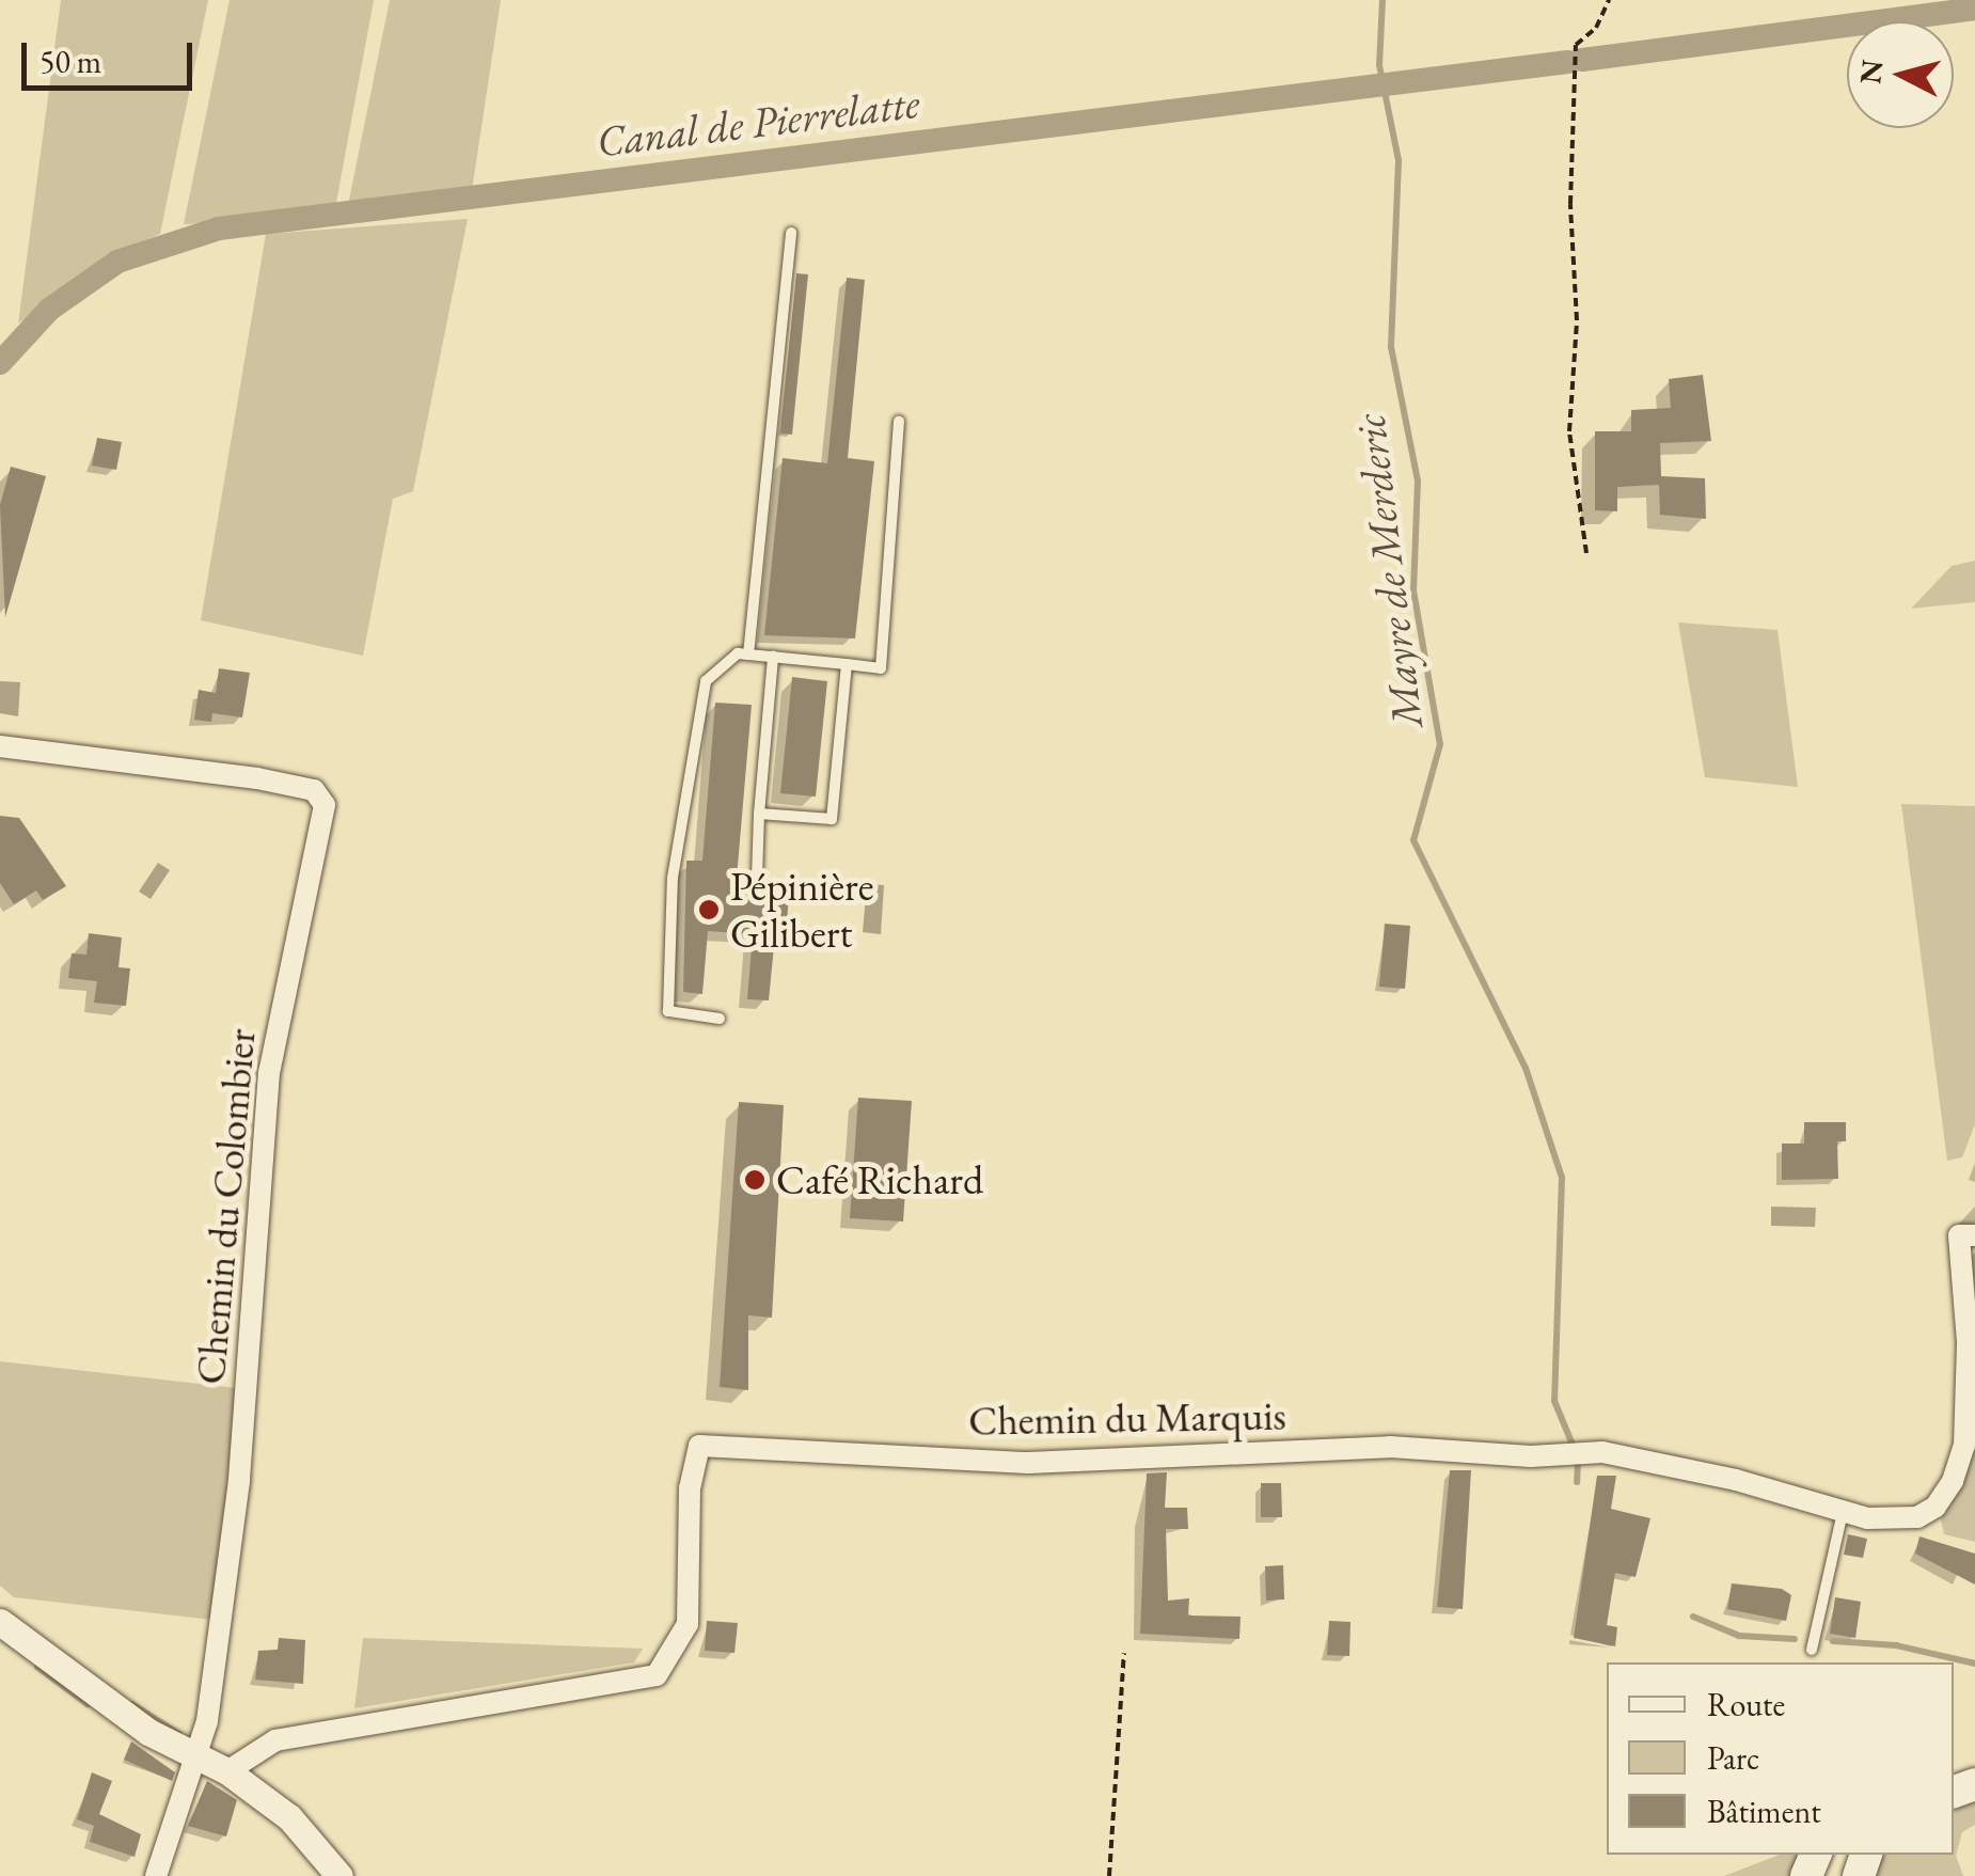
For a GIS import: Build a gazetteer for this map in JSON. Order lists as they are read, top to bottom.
{
  "streets": {
    "street": ["Chemin du Colombier", "Chemin du Marquis"]
  },
  "water": ["Canal de Pierrelatte", "Mayre de Merderic"],
  "places": ["Pépinière Gilibert", "Café Richard"],
  "legend": ["Route", "Parc", "Bâtiment"],
  "scale_bar": "50 m",
  "north": "left"
}
